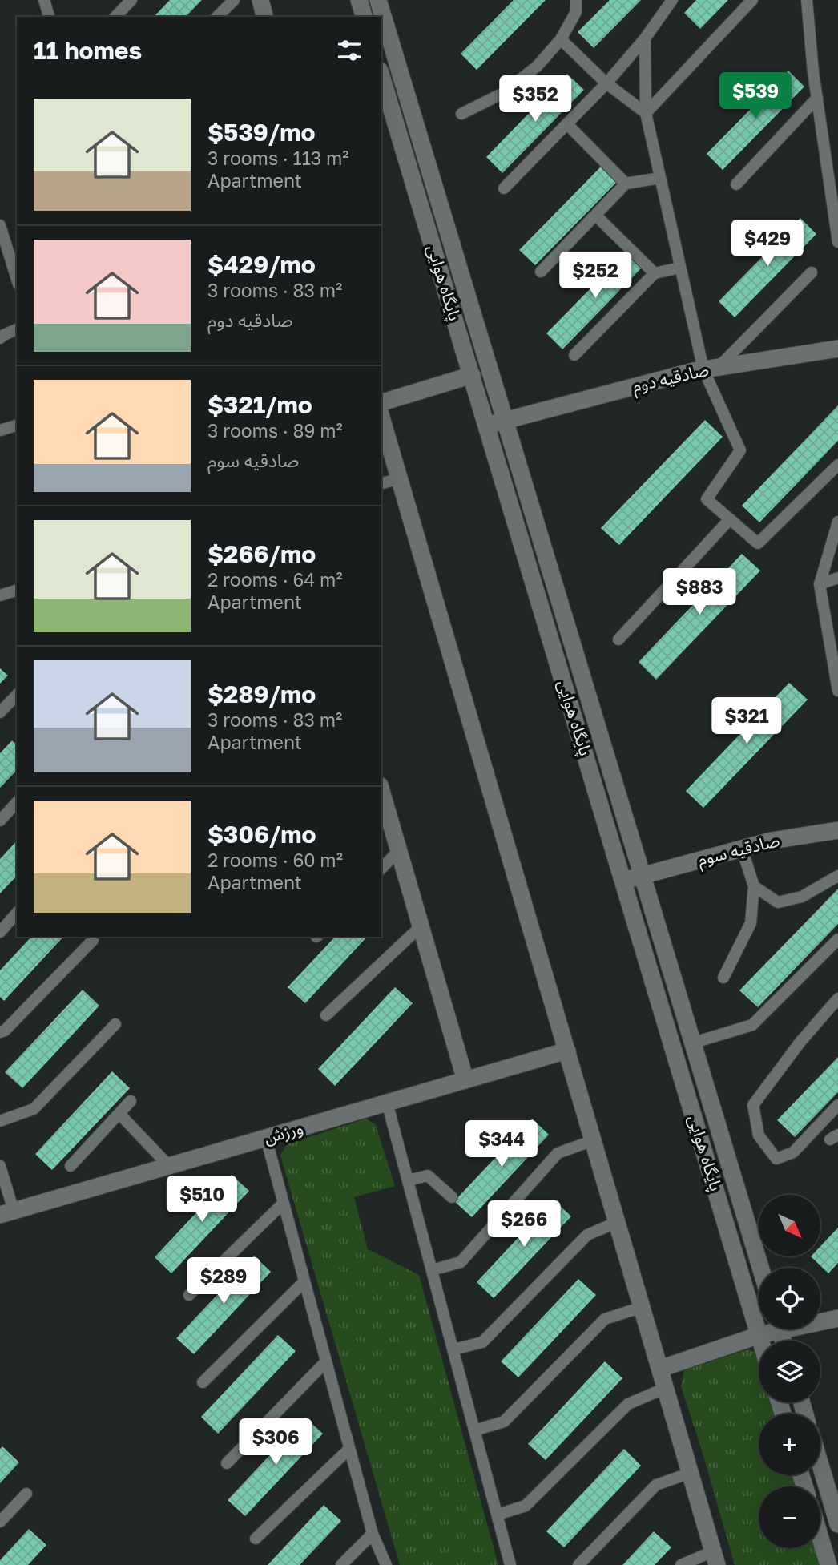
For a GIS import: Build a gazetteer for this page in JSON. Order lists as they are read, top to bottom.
{
  "streets": {
    "main road": [
      "پایگاه هوایی",
      "صادقیه دوم",
      "صادقیه سوم",
      "ورزش"
    ]
  },
  "crossings": [
    ["پایگاه هوایی", "صادقیه دوم"],
    ["پایگاه هوایی", "صادقیه سوم"]
  ],
  "north": "bottom right",
  "page": {
    "heading": "11 homes",
    "price": [
      "$539",
      "$352",
      "$429",
      "$252",
      "$883",
      "$321",
      "$344",
      "$510",
      "$266",
      "$289",
      "$306"
    ],
    "list": [
      {
        "name": "$539/mo",
        "note": "3 rooms · 113 m² · Apartment"
      },
      {
        "name": "$429/mo",
        "note": "3 rooms · 83 m² · صادقیه دوم"
      },
      {
        "name": "$321/mo",
        "note": "3 rooms · 89 m² · صادقیه سوم"
      },
      {
        "name": "$266/mo",
        "note": "2 rooms · 64 m² · Apartment"
      },
      {
        "name": "$289/mo",
        "note": "3 rooms · 83 m² · Apartment"
      },
      {
        "name": "$306/mo",
        "note": "2 rooms · 60 m² · Apartment"
      }
    ],
    "map_buttons": ["+", "−"]
  }
}
